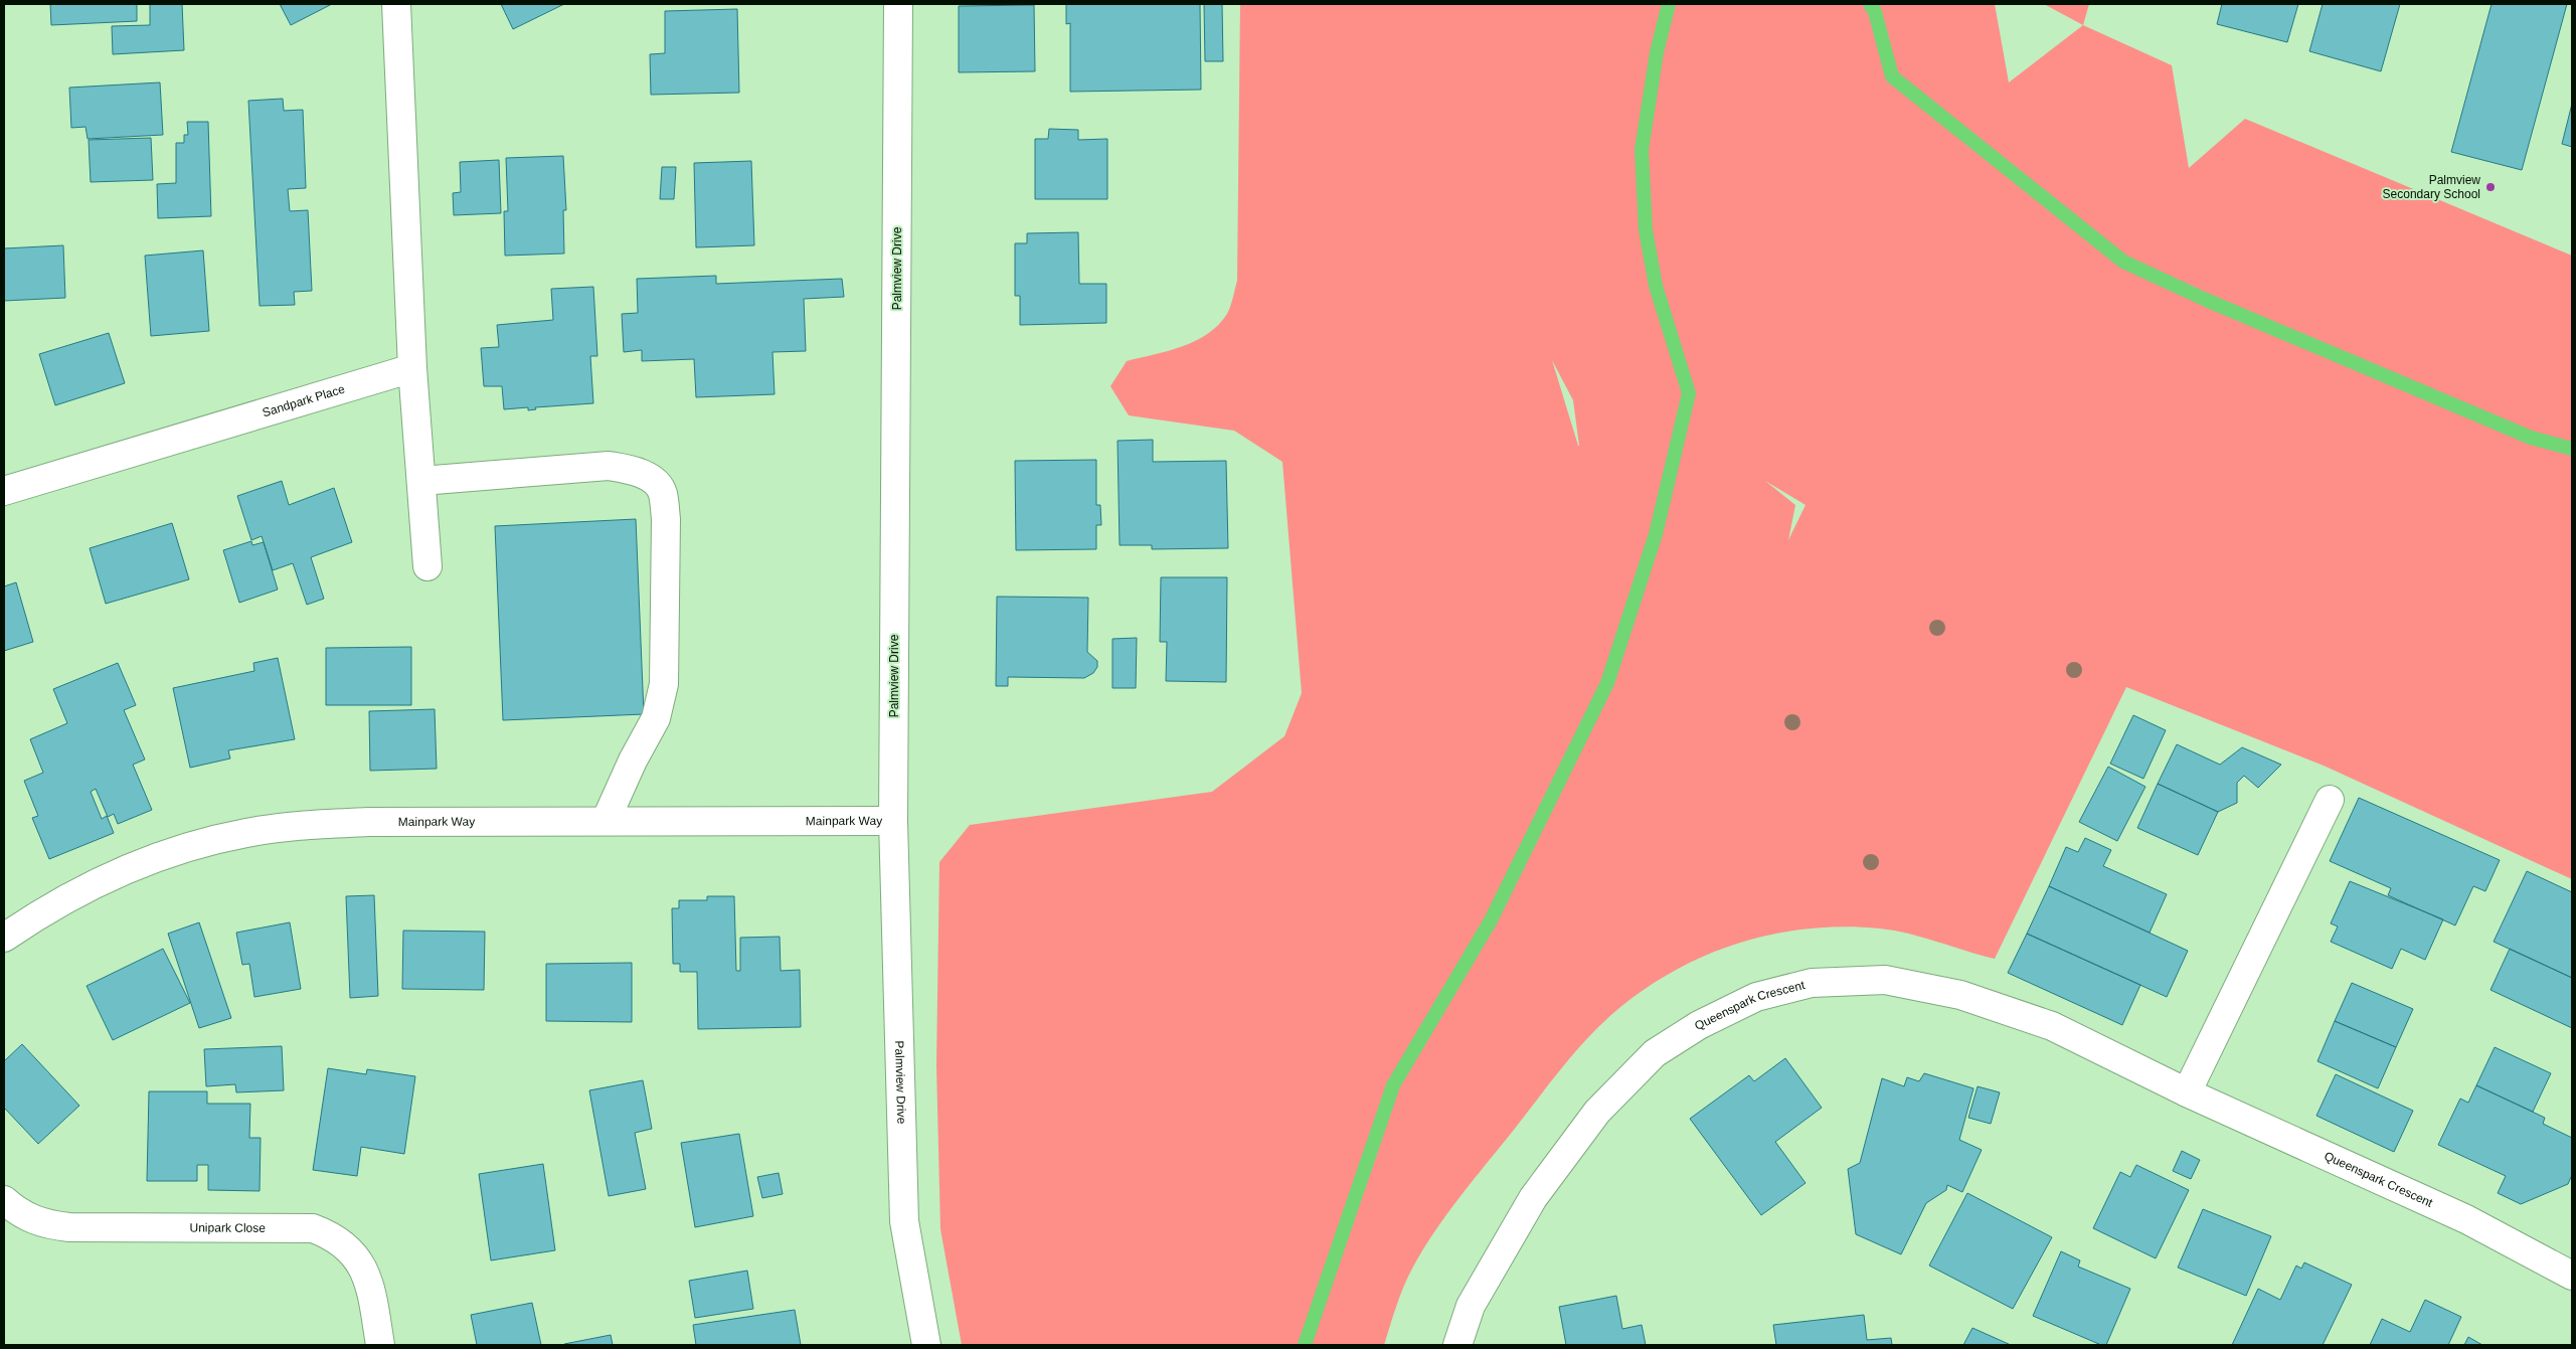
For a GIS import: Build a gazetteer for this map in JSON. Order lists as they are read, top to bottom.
{
  "streets": {
    "street": [
      "Palmview Drive",
      "Sandpark Place",
      "Mainpark Way",
      "Queenspark Crescent",
      "Unipark Close"
    ]
  },
  "crossings": [
    ["Palmview Drive", "Mainpark Way"]
  ],
  "places": ["Palmview Secondary School"]
}
